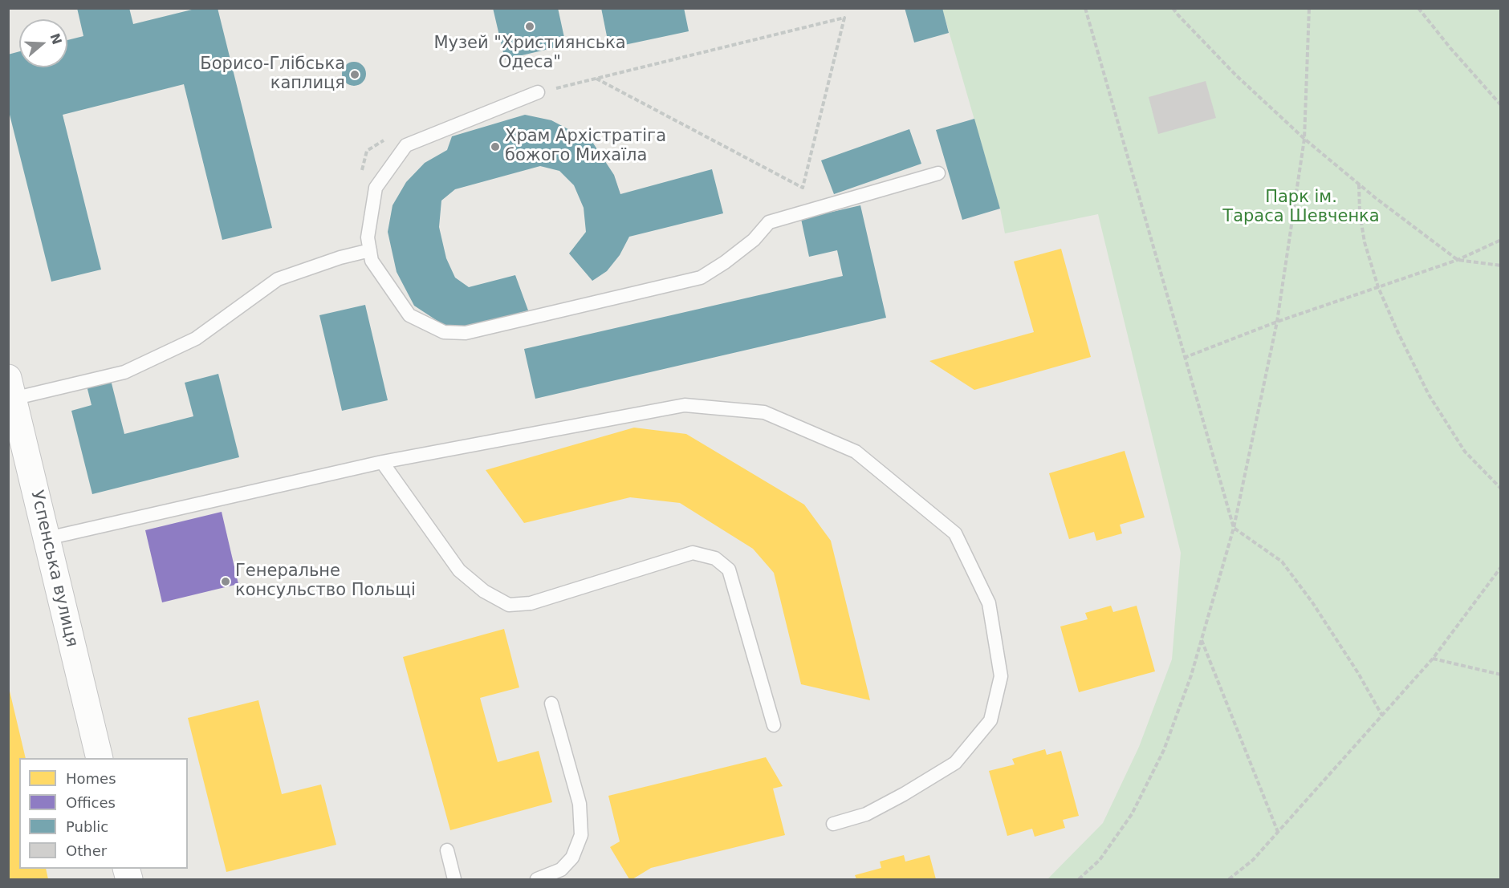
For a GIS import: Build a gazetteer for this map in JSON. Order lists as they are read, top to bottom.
{
  "streets": {
    "street": ["Успенська вулиця"]
  },
  "parks": ["Парк ім. Тараса Шевченка"],
  "places": [
    "Музей \"Християнська Одеса\"",
    "Борисо-Глібська каплиця",
    "Храм Архістратіга божого Михаїла",
    "Генеральне консульство Польщі"
  ],
  "legend": [
    "Homes",
    "Offices",
    "Public",
    "Other"
  ],
  "north": "right"
}
